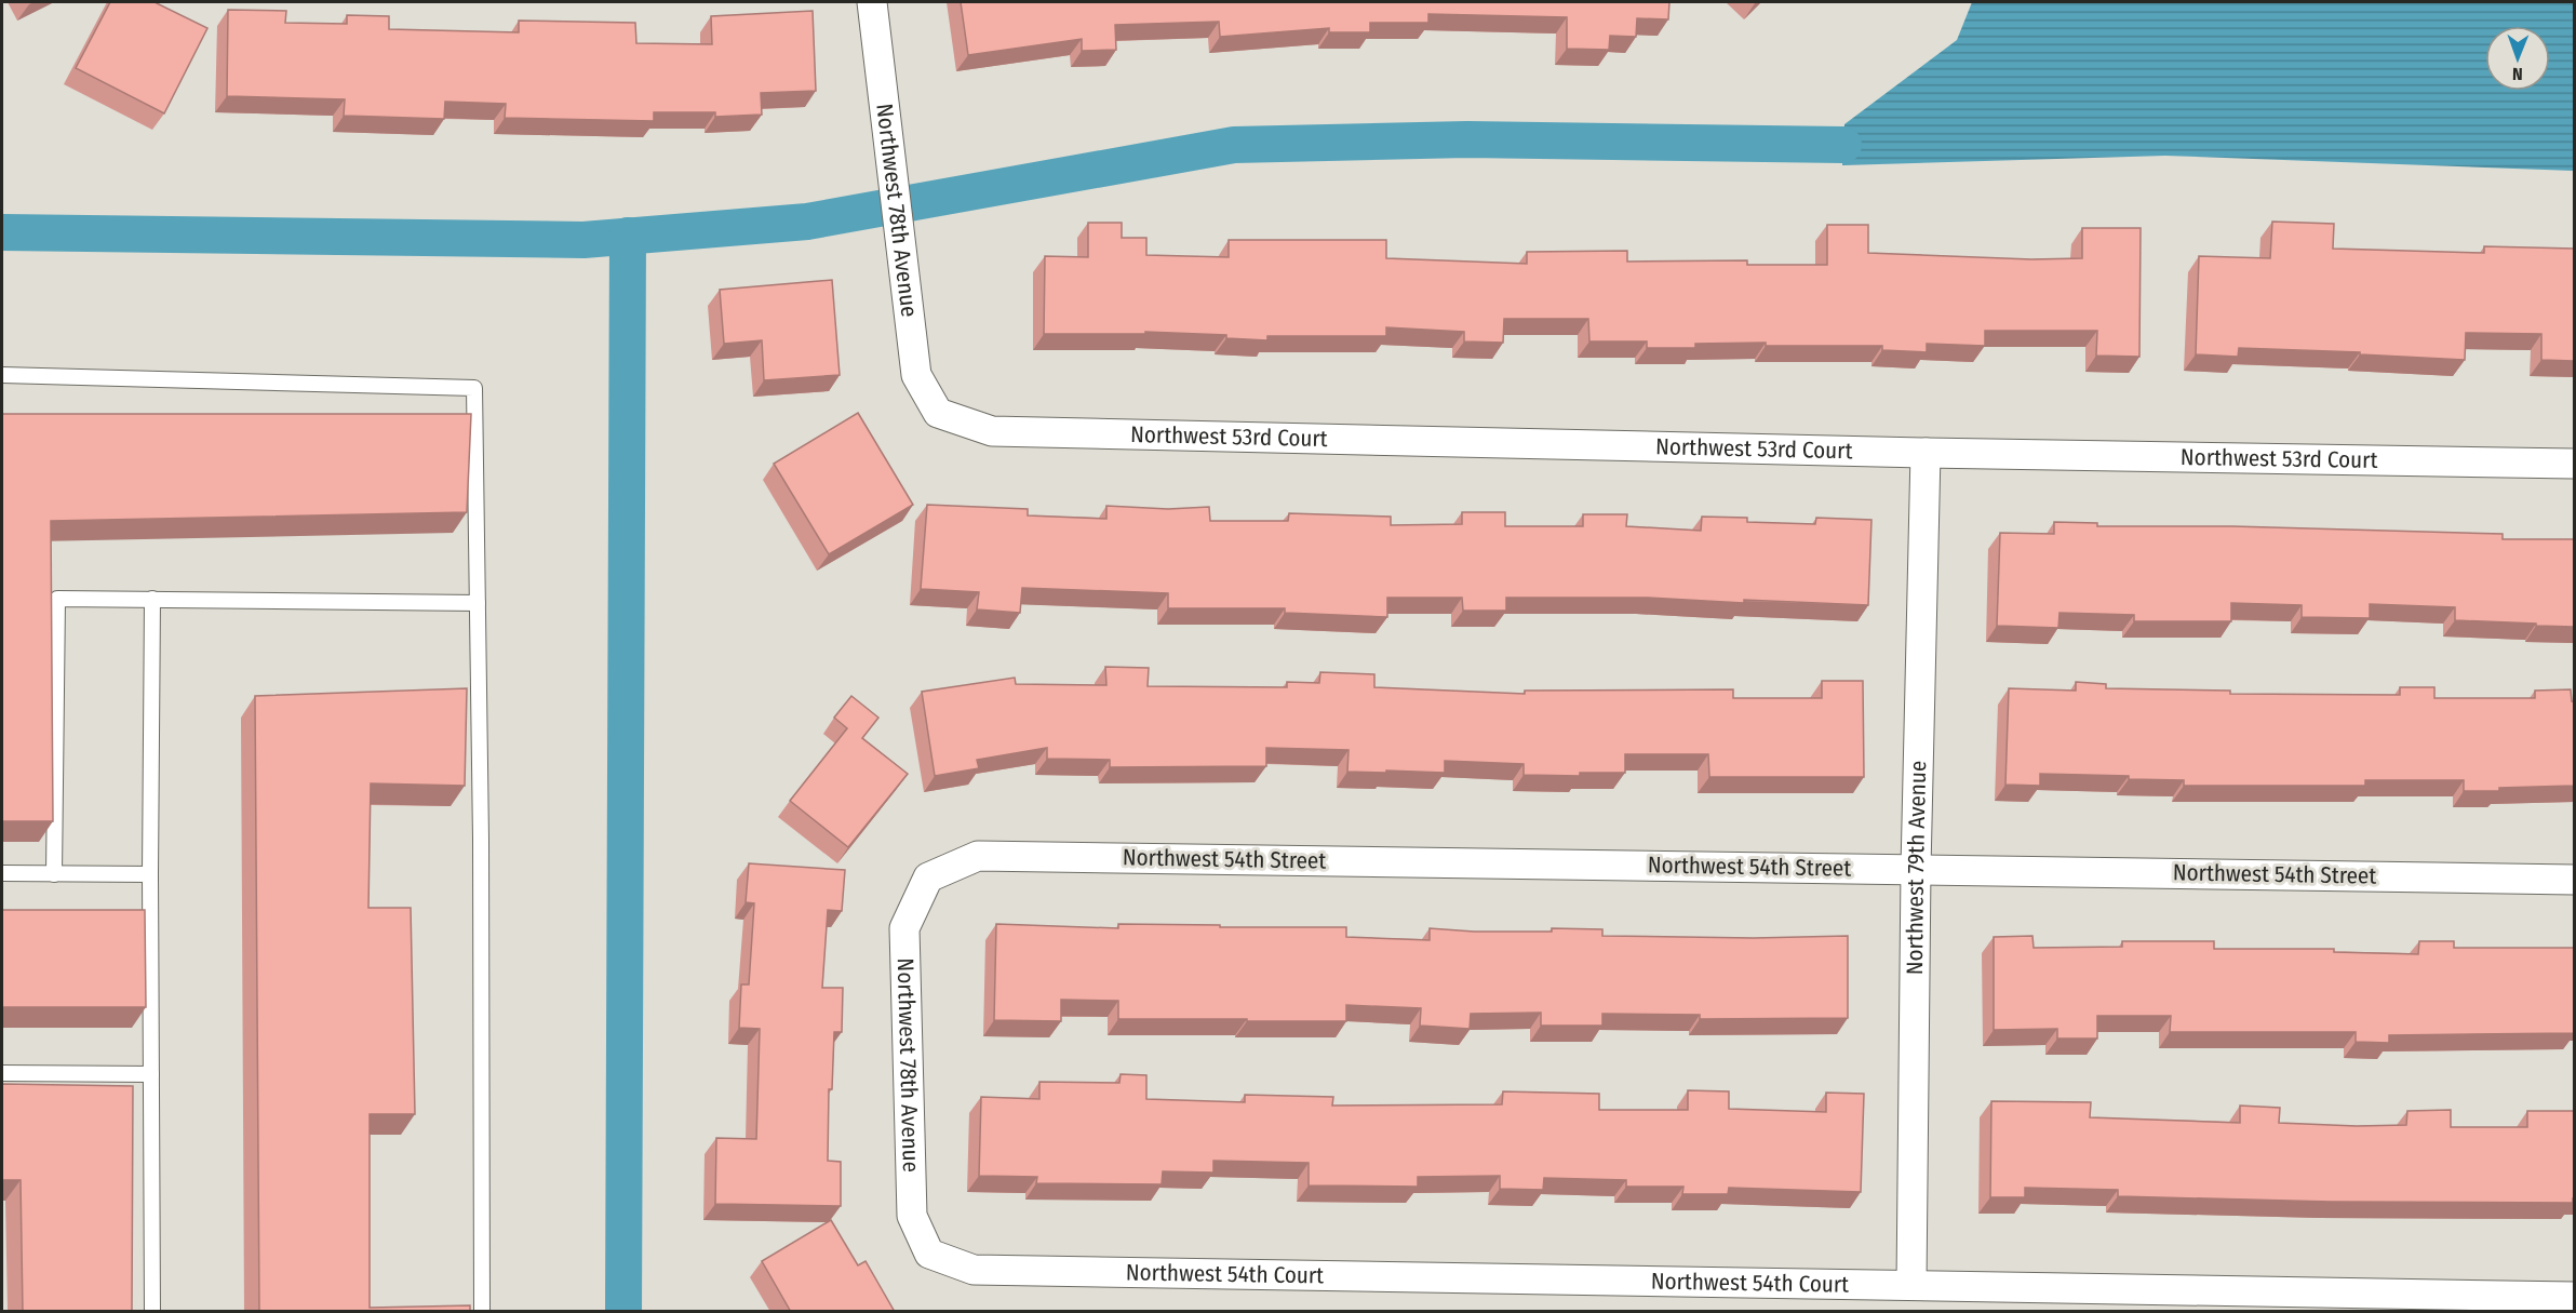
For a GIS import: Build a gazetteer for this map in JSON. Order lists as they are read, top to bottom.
{
  "streets": {
    "street": [
      "Northwest 78th Avenue",
      "Northwest 53rd Court",
      "Northwest 54th Street",
      "Northwest 79th Avenue",
      "Northwest 54th Court"
    ]
  },
  "crossings": [
    ["Northwest 78th Avenue", "Northwest 53rd Court"],
    ["Northwest 78th Avenue", "Northwest 54th Street"],
    ["Northwest 78th Avenue", "Northwest 54th Court"],
    ["Northwest 53rd Court", "Northwest 79th Avenue"],
    ["Northwest 54th Street", "Northwest 79th Avenue"],
    ["Northwest 79th Avenue", "Northwest 54th Court"]
  ],
  "north": "bottom"
}
